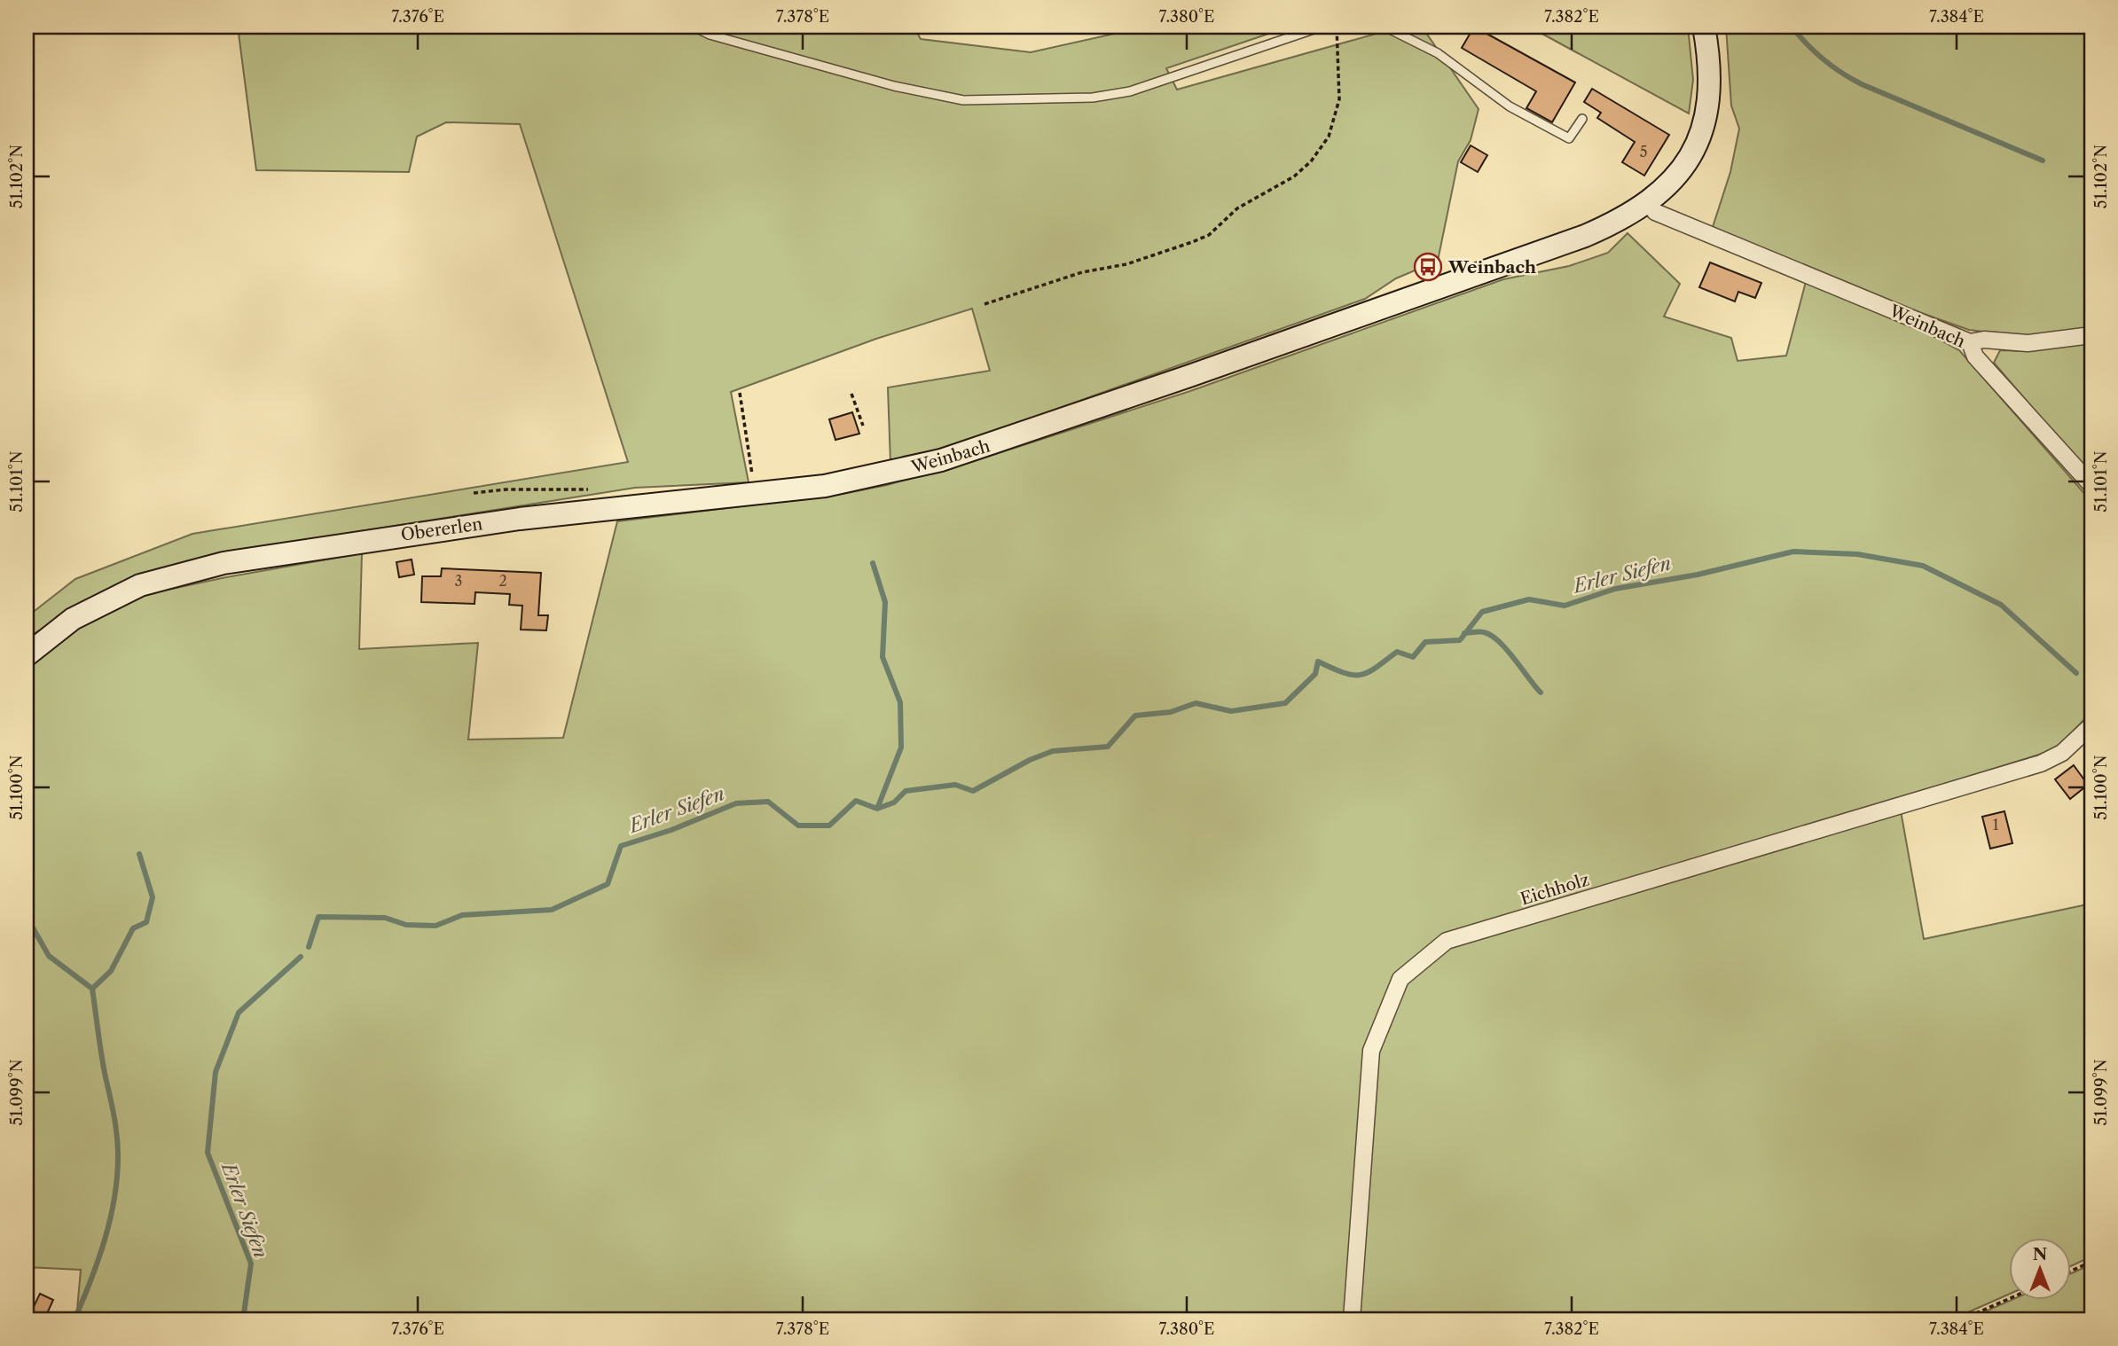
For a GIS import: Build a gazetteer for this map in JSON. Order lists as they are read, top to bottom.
{
  "streets": {
    "main road": ["Weinbach", "Obererlen"],
    "street": ["Eichholz"]
  },
  "crossings": [
    ["Weinbach", "Obererlen"]
  ],
  "water": ["Erler Siefen"],
  "places": {
    "bus stop": ["Weinbach"]
  },
  "house_numbers": [
    "5",
    "3",
    "2",
    "1"
  ],
  "north": "top",
  "coordinates": [
    "7.376°E",
    "7.378°E",
    "7.380°E",
    "7.382°E",
    "7.384°E",
    "51.102°N",
    "51.101°N",
    "51.100°N",
    "51.099°N"
  ]
}
